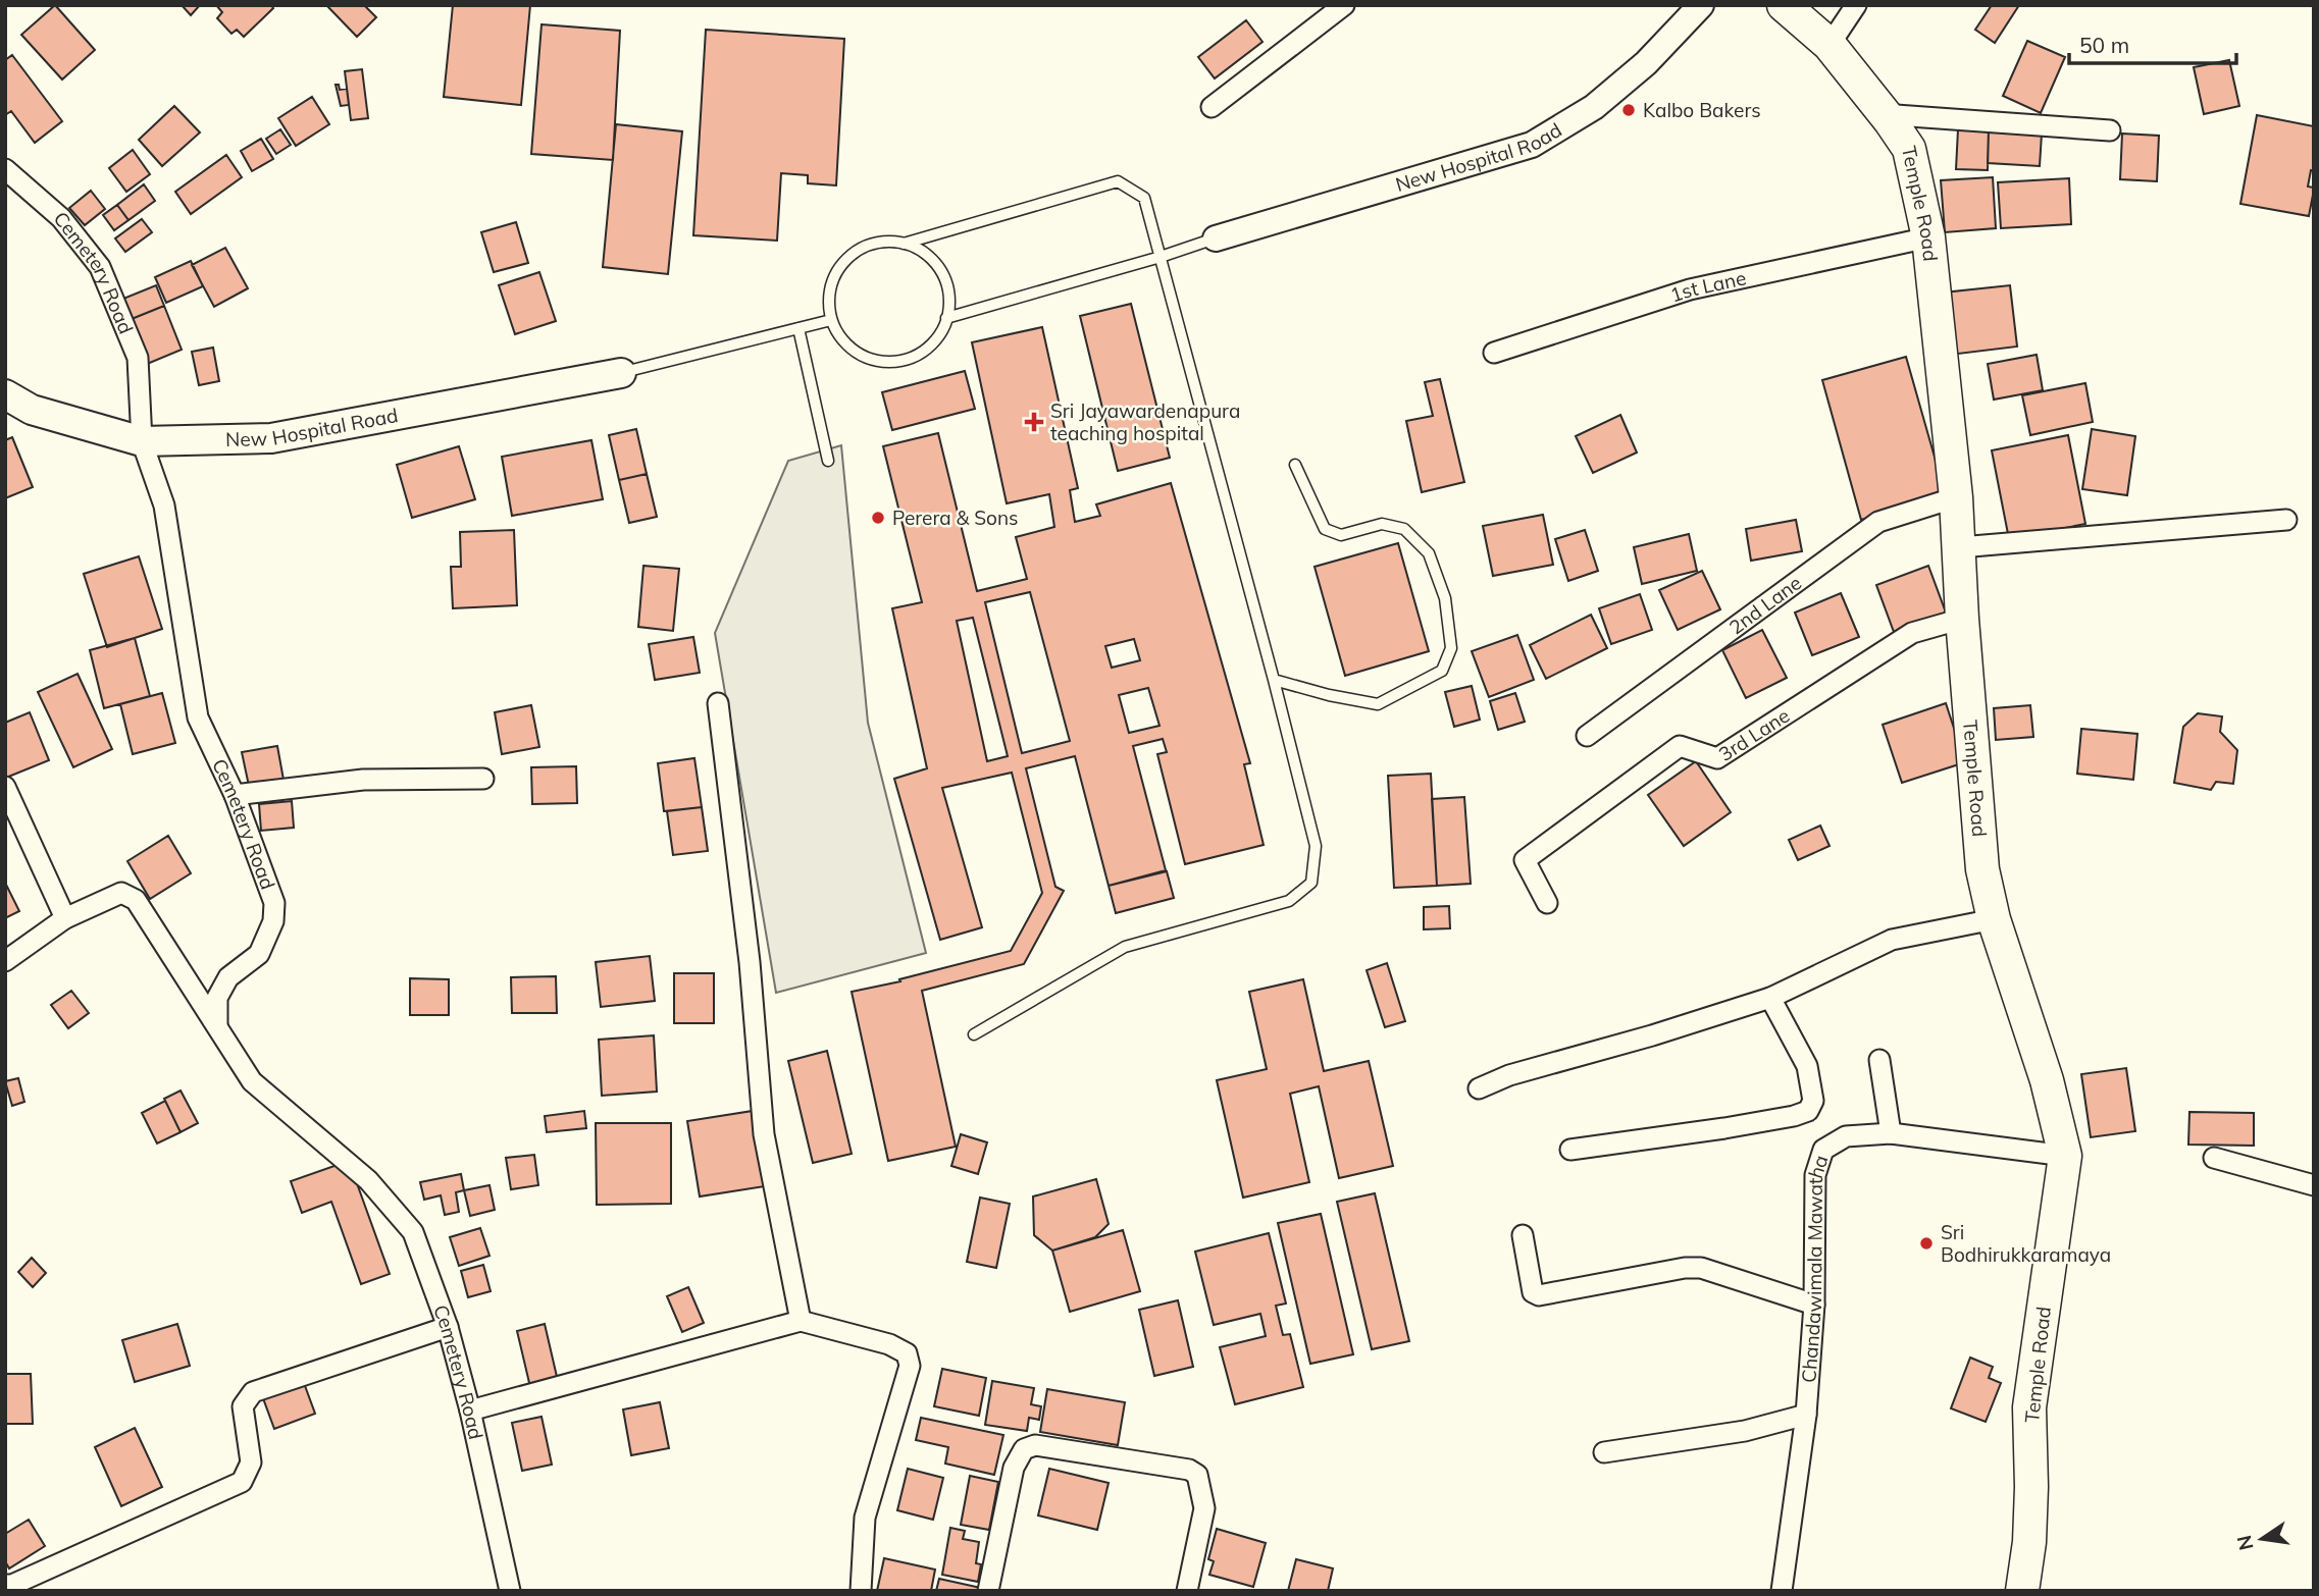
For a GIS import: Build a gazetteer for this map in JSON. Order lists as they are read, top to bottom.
{
  "streets": {
    "main road": ["New Hospital Road", "Temple Road"],
    "street": [
      "Cemetery Road",
      "1st Lane",
      "2nd Lane",
      "3rd Lane",
      "Chandawimala Mawatha"
    ]
  },
  "crossings": [
    ["New Hospital Road", "Cemetery Road"],
    ["Temple Road", "1st Lane"],
    ["Temple Road", "2nd Lane"],
    ["Temple Road", "3rd Lane"],
    ["Temple Road", "Chandawimala Mawatha"]
  ],
  "places": {
    "other": ["Kalbo Bakers", "Perera & Sons", "Sri Bodhirukkaramaya"],
    "health": ["Sri Jayawardenapura teaching hospital"]
  },
  "scale_bar": "50 m",
  "north": "left"
}
